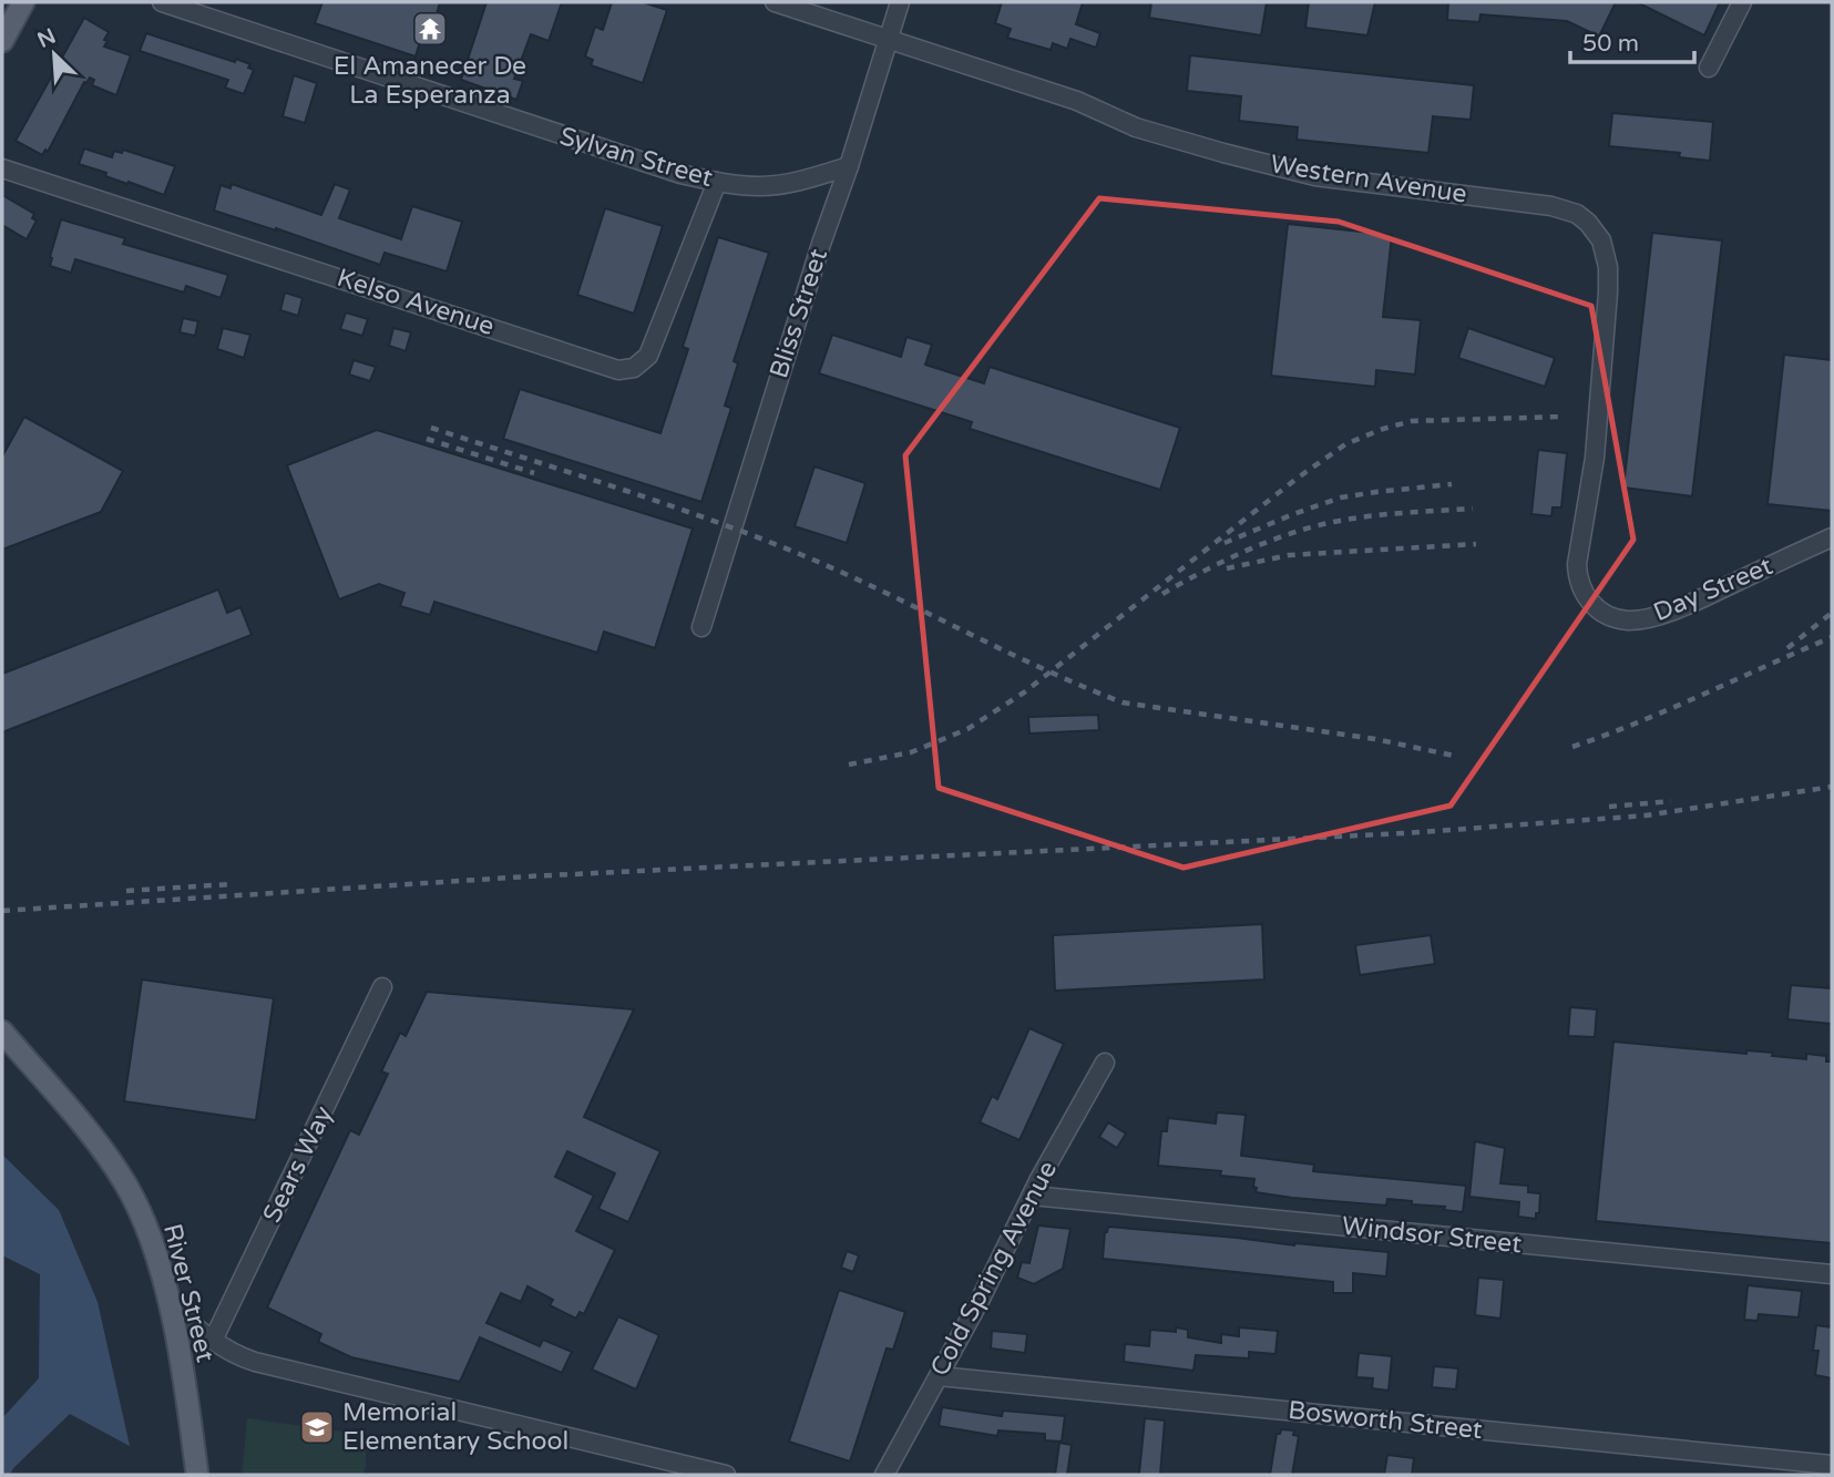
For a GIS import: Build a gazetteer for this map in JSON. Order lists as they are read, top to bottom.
{
  "streets": {
    "main road": ["River Street"],
    "street": [
      "Sylvan Street",
      "Western Avenue",
      "Kelso Avenue",
      "Bliss Street",
      "Day Street",
      "Sears Way",
      "Windsor Street",
      "Cold Spring Avenue",
      "Bosworth Street"
    ]
  },
  "crossings": [
    ["Sylvan Street", "Kelso Avenue"],
    ["Sylvan Street", "Bliss Street"],
    ["Western Avenue", "Bliss Street"],
    ["Western Avenue", "Day Street"],
    ["Windsor Street", "Cold Spring Avenue"],
    ["Cold Spring Avenue", "Bosworth Street"]
  ],
  "places": {
    "temple": ["El Amanecer De La Esperanza"],
    "school or university": ["Memorial Elementary School"]
  },
  "scale_bar": "50 m",
  "north": "top left"
}
